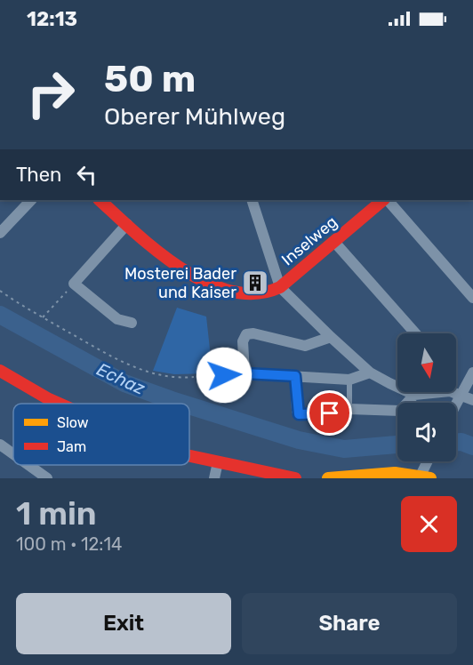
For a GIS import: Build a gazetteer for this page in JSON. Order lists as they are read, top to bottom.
{
  "streets": {
    "main road": ["Inselweg"]
  },
  "water": ["Echaz"],
  "places": {
    "building": ["Mosterei Bader und Kaiser"]
  },
  "legend": ["Slow", "Jam"],
  "north": "bottom",
  "page": {
    "status": "12:13",
    "turn": ["50 m", "Oberer Mühlweg"],
    "then": "Then",
    "heading": ["1 min", "100 m · 12:14"],
    "buttons": ["Exit", "Share"]
  }
}
